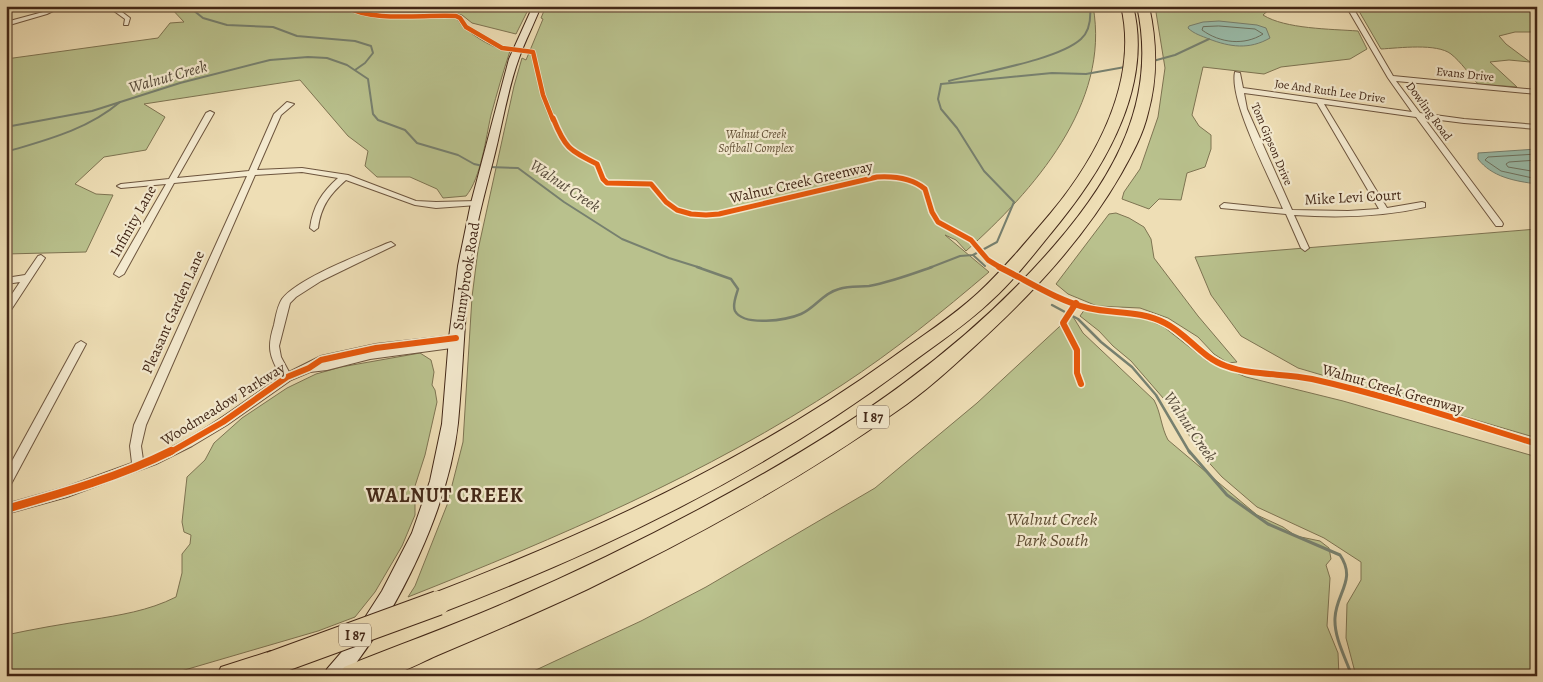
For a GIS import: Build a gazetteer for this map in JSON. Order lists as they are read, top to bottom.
{
  "streets": {
    "highway": ["I 87"],
    "main road": ["Sunnybrook Road"],
    "street": [
      "Evans Drive",
      "Joe And Ruth Lee Drive",
      "Dowling Road",
      "Tom Gipson Drive",
      "Mike Levi Court",
      "Infinity Lane",
      "Pleasant Garden Lane",
      "Woodmeadow Parkway"
    ],
    "cycle path": ["Walnut Creek Greenway"]
  },
  "crossings": [
    ["Evans Drive", "Dowling Road"],
    ["Joe And Ruth Lee Drive", "Dowling Road"],
    ["Joe And Ruth Lee Drive", "Tom Gipson Drive"],
    ["Tom Gipson Drive", "Mike Levi Court"],
    ["Sunnybrook Road", "Woodmeadow Parkway"],
    ["Pleasant Garden Lane", "Woodmeadow Parkway"]
  ],
  "districts": ["WALNUT CREEK"],
  "water": ["Walnut Creek"],
  "parks": ["Walnut Creek Softball Complex", "Walnut Creek Park South"]
}
